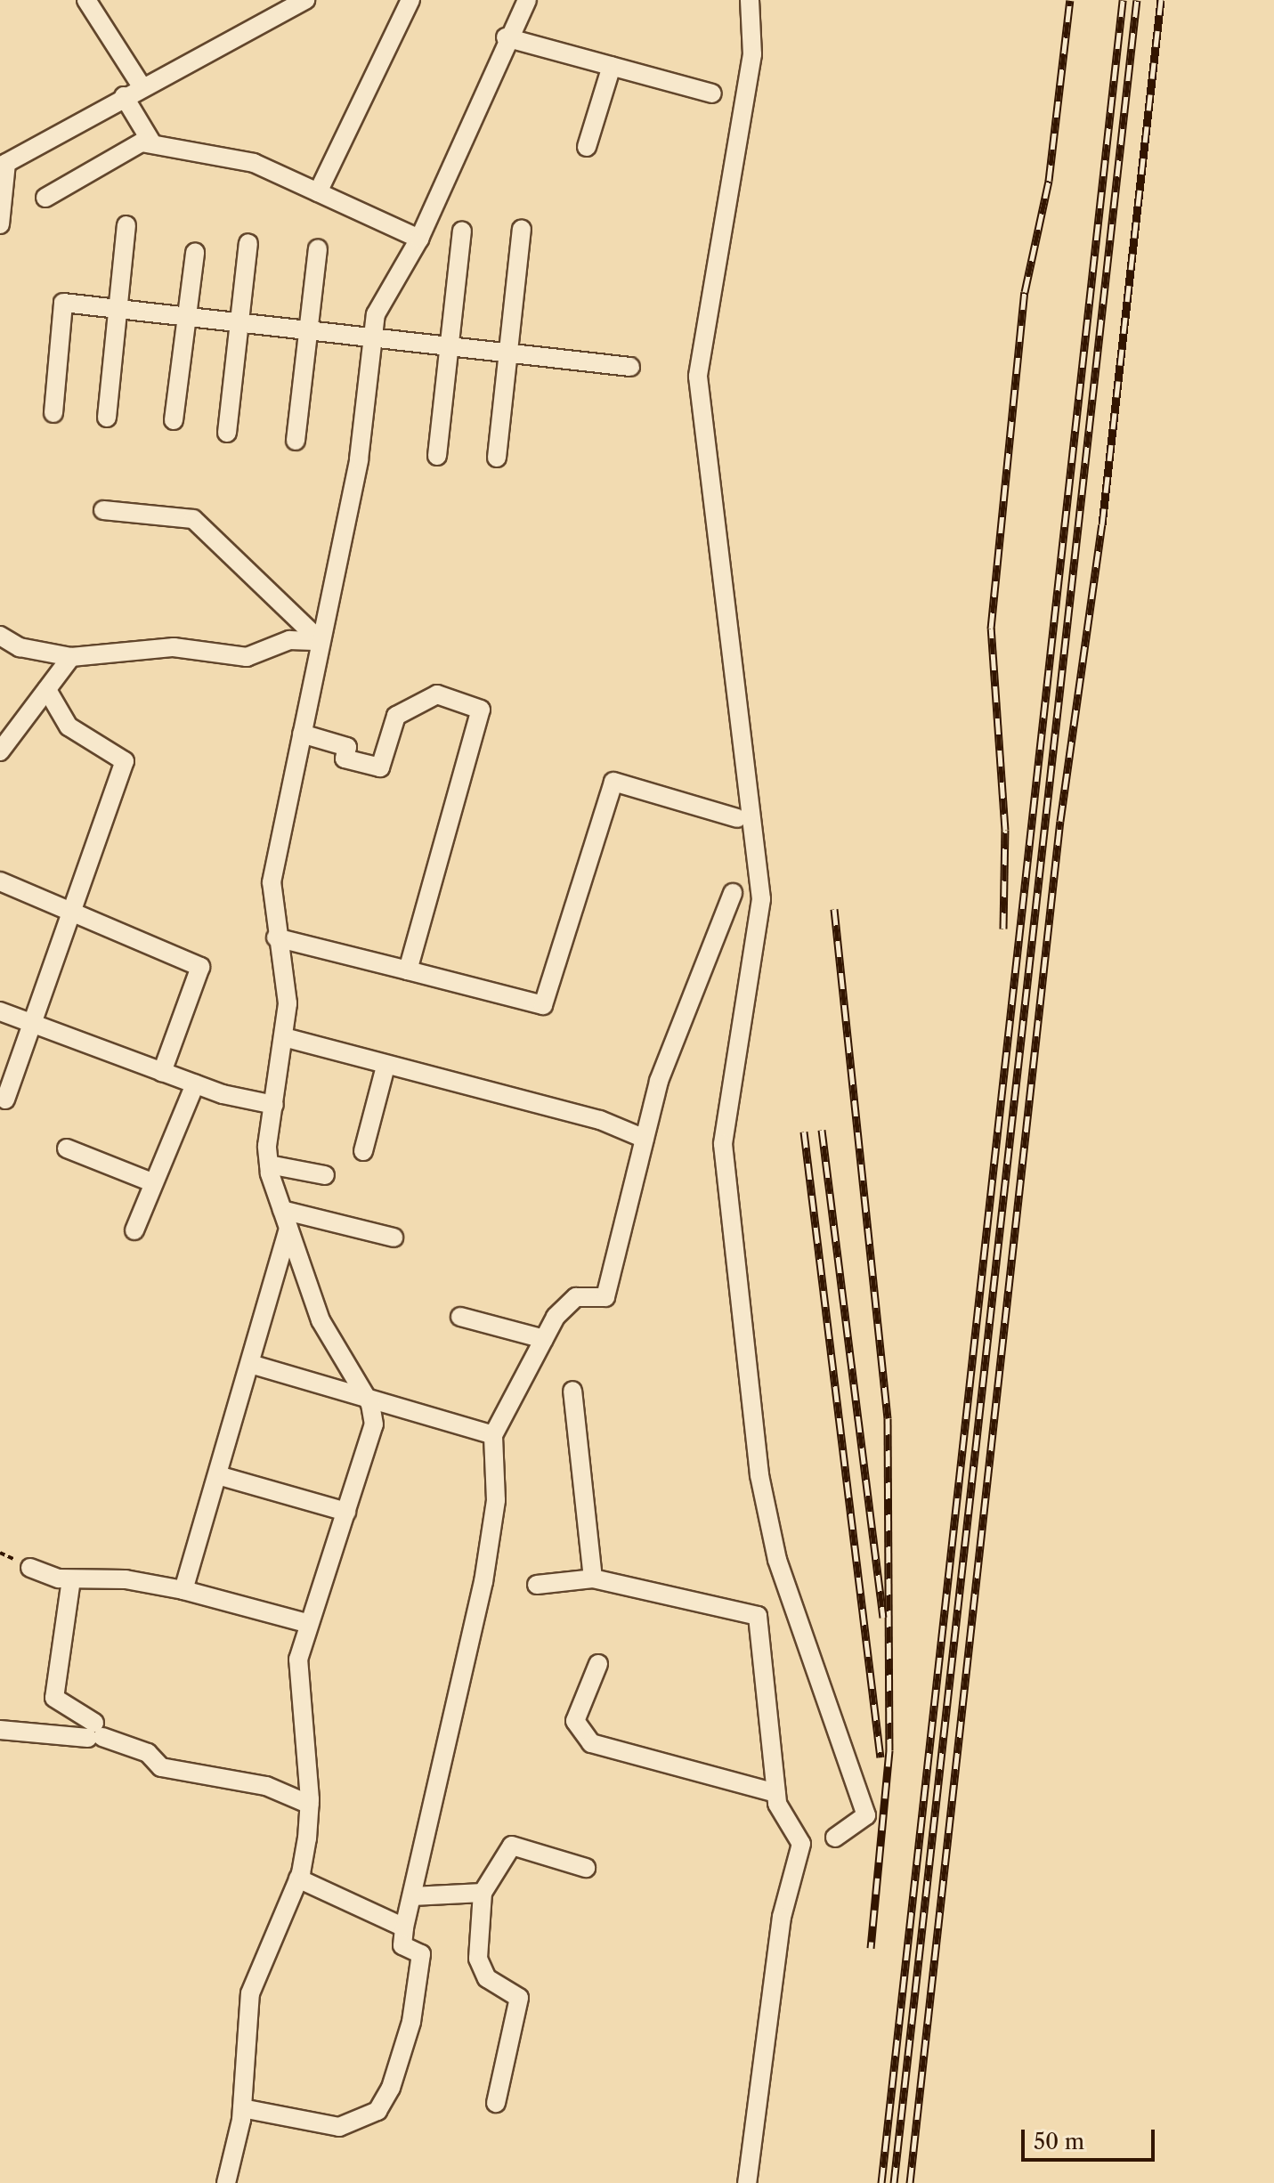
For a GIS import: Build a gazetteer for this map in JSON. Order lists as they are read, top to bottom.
{
  "scale_bar": "50 m"
}
